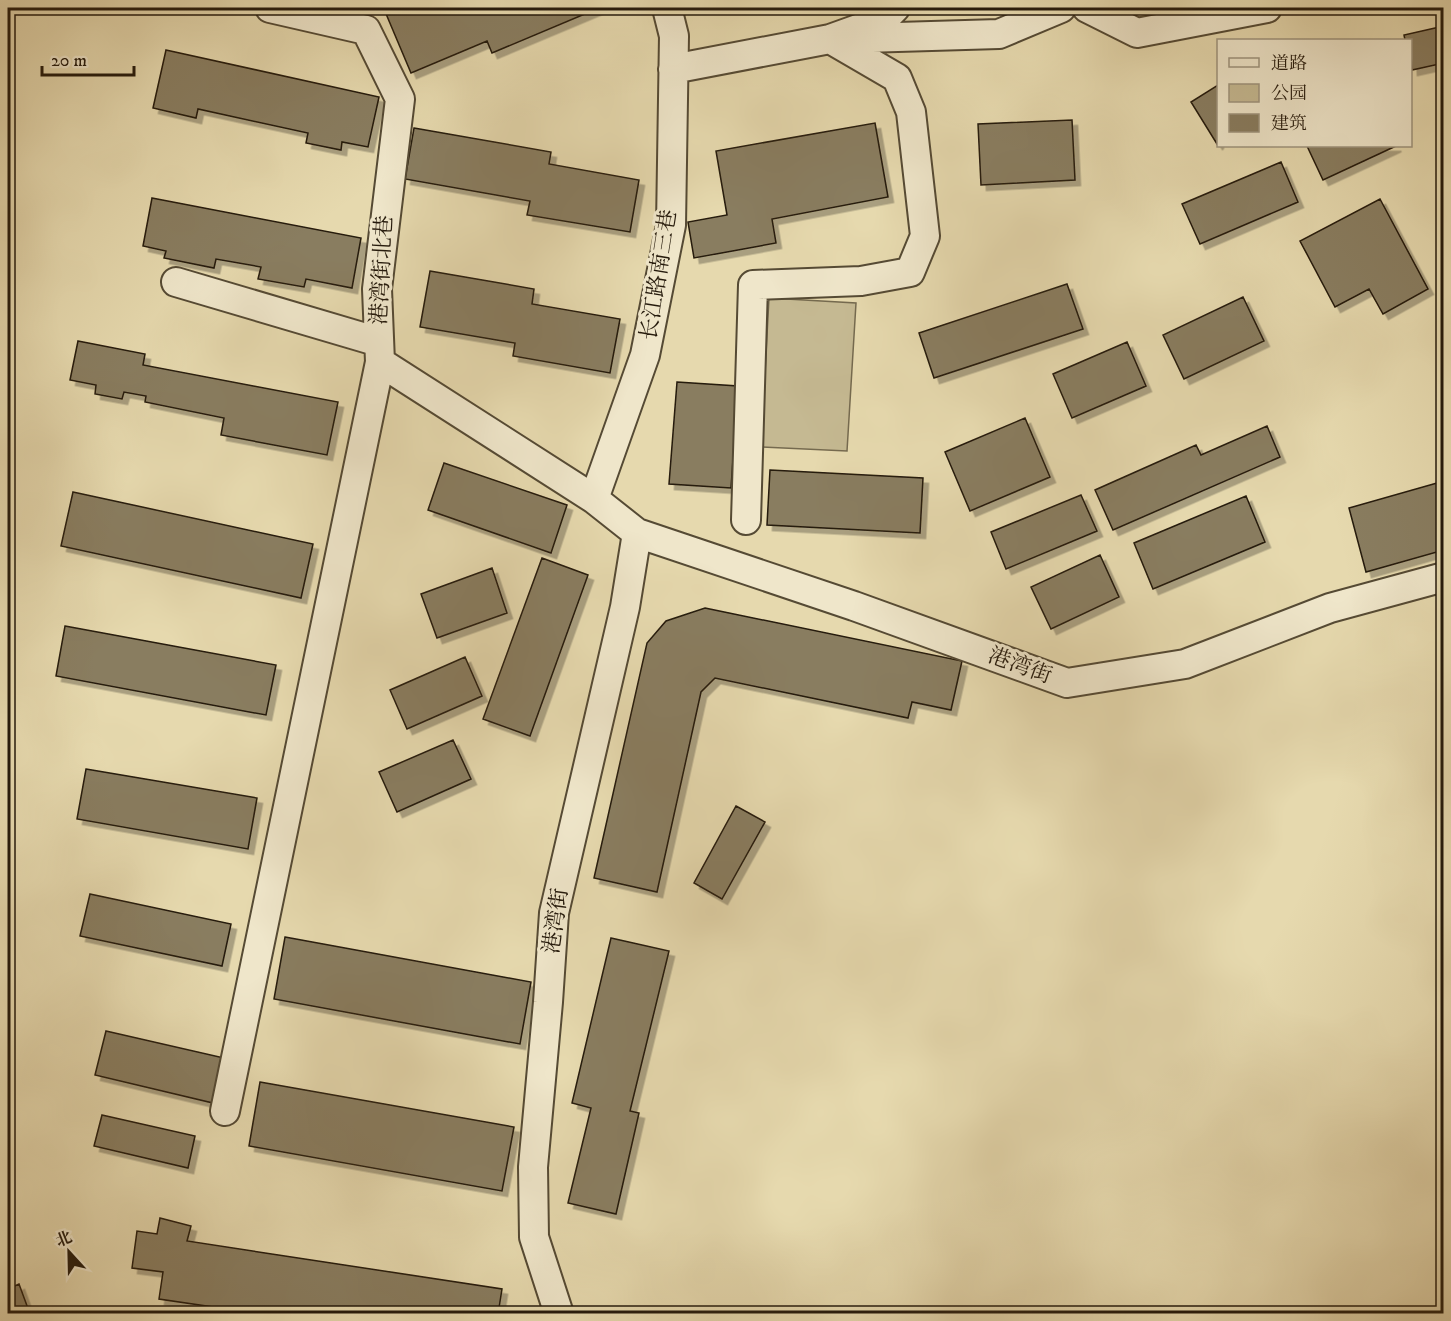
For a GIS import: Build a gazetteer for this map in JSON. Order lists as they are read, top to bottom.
{
  "streets": {
    "street": ["港湾街北巷", "长江路南三巷", "港湾街"]
  },
  "crossings": [
    ["长江路南三巷", "港湾街"]
  ],
  "legend": ["道路", "公园", "建筑"],
  "scale_bar": "20 m",
  "north": "top"
}
